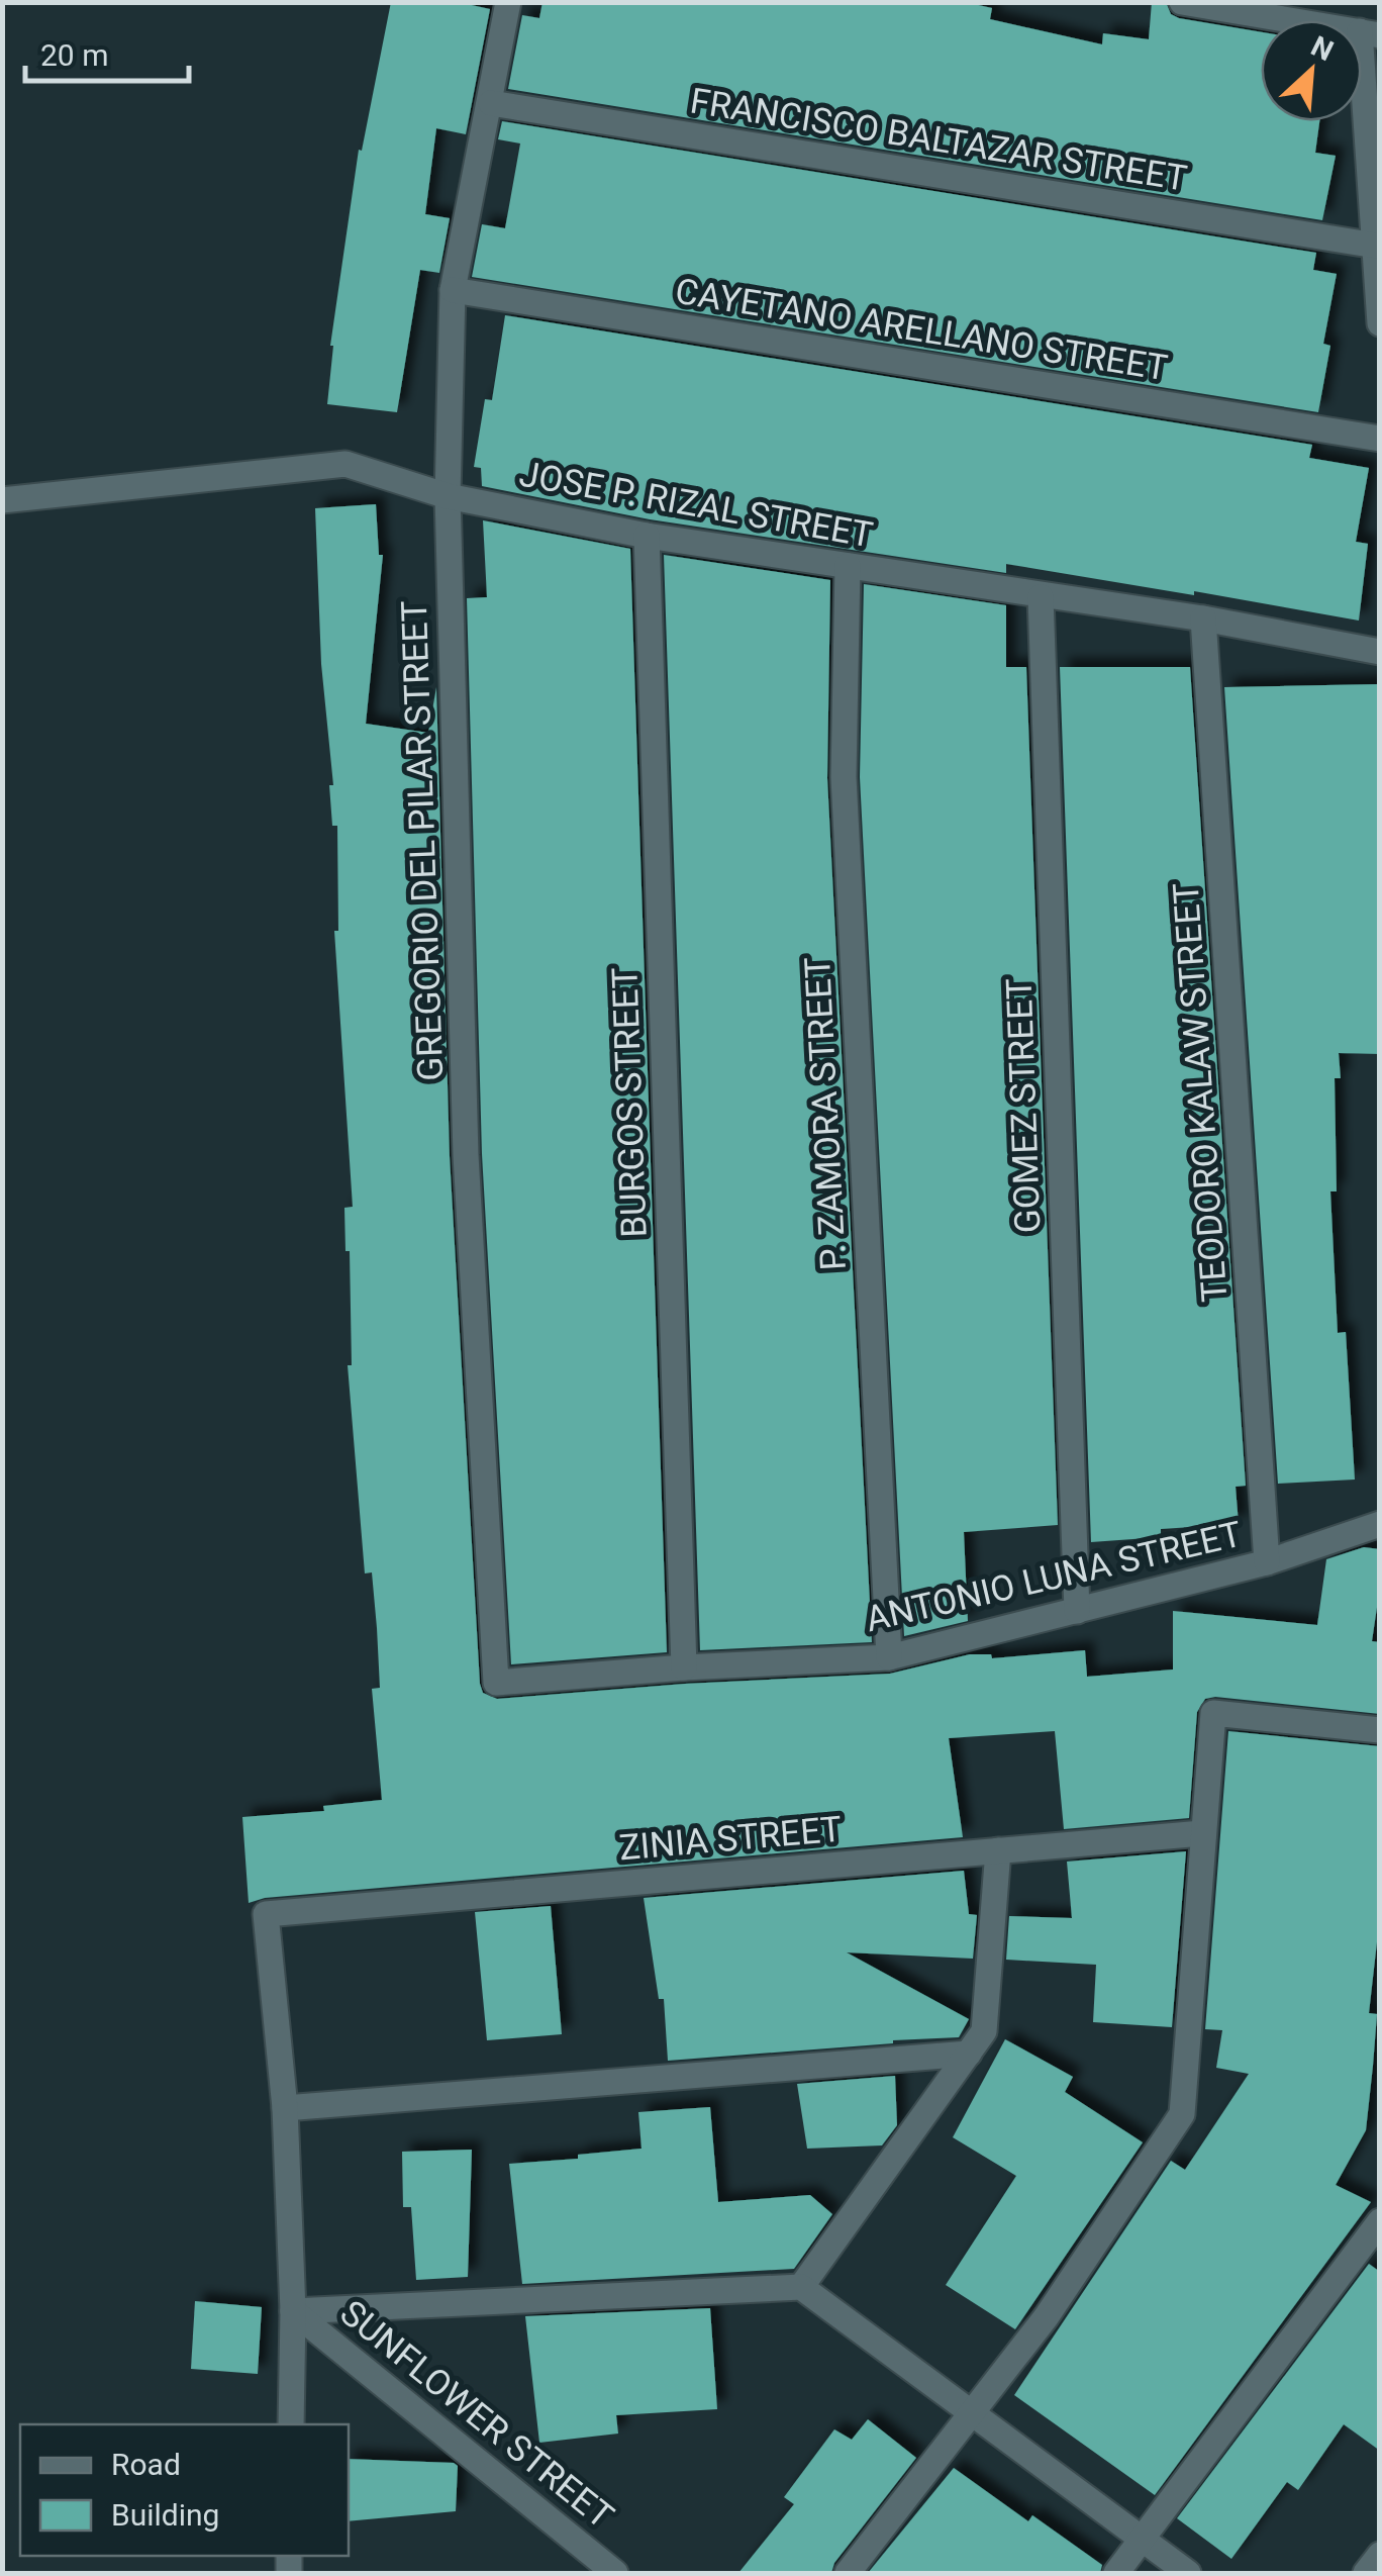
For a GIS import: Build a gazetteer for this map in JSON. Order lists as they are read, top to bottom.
{
  "streets": {
    "street": [
      "FRANCISCO BALTAZAR STREET",
      "CAYETANO ARELLANO STREET",
      "JOSE P. RIZAL STREET",
      "GREGORIO DEL PILAR STREET",
      "TEODORO KALAW STREET",
      "BURGOS STREET",
      "GOMEZ STREET",
      "P. ZAMORA STREET",
      "ANTONIO LUNA STREET",
      "ZINIA STREET",
      "SUNFLOWER STREET"
    ]
  },
  "crossings": [
    ["FRANCISCO BALTAZAR STREET", "GREGORIO DEL PILAR STREET"],
    ["CAYETANO ARELLANO STREET", "GREGORIO DEL PILAR STREET"],
    ["JOSE P. RIZAL STREET", "GREGORIO DEL PILAR STREET"],
    ["JOSE P. RIZAL STREET", "TEODORO KALAW STREET"],
    ["JOSE P. RIZAL STREET", "BURGOS STREET"],
    ["JOSE P. RIZAL STREET", "GOMEZ STREET"],
    ["JOSE P. RIZAL STREET", "P. ZAMORA STREET"],
    ["GREGORIO DEL PILAR STREET", "ANTONIO LUNA STREET"],
    ["TEODORO KALAW STREET", "ANTONIO LUNA STREET"],
    ["BURGOS STREET", "ANTONIO LUNA STREET"],
    ["GOMEZ STREET", "ANTONIO LUNA STREET"],
    ["P. ZAMORA STREET", "ANTONIO LUNA STREET"]
  ],
  "legend": ["Road", "Building"],
  "scale_bar": "20 m",
  "north": "top right"
}
